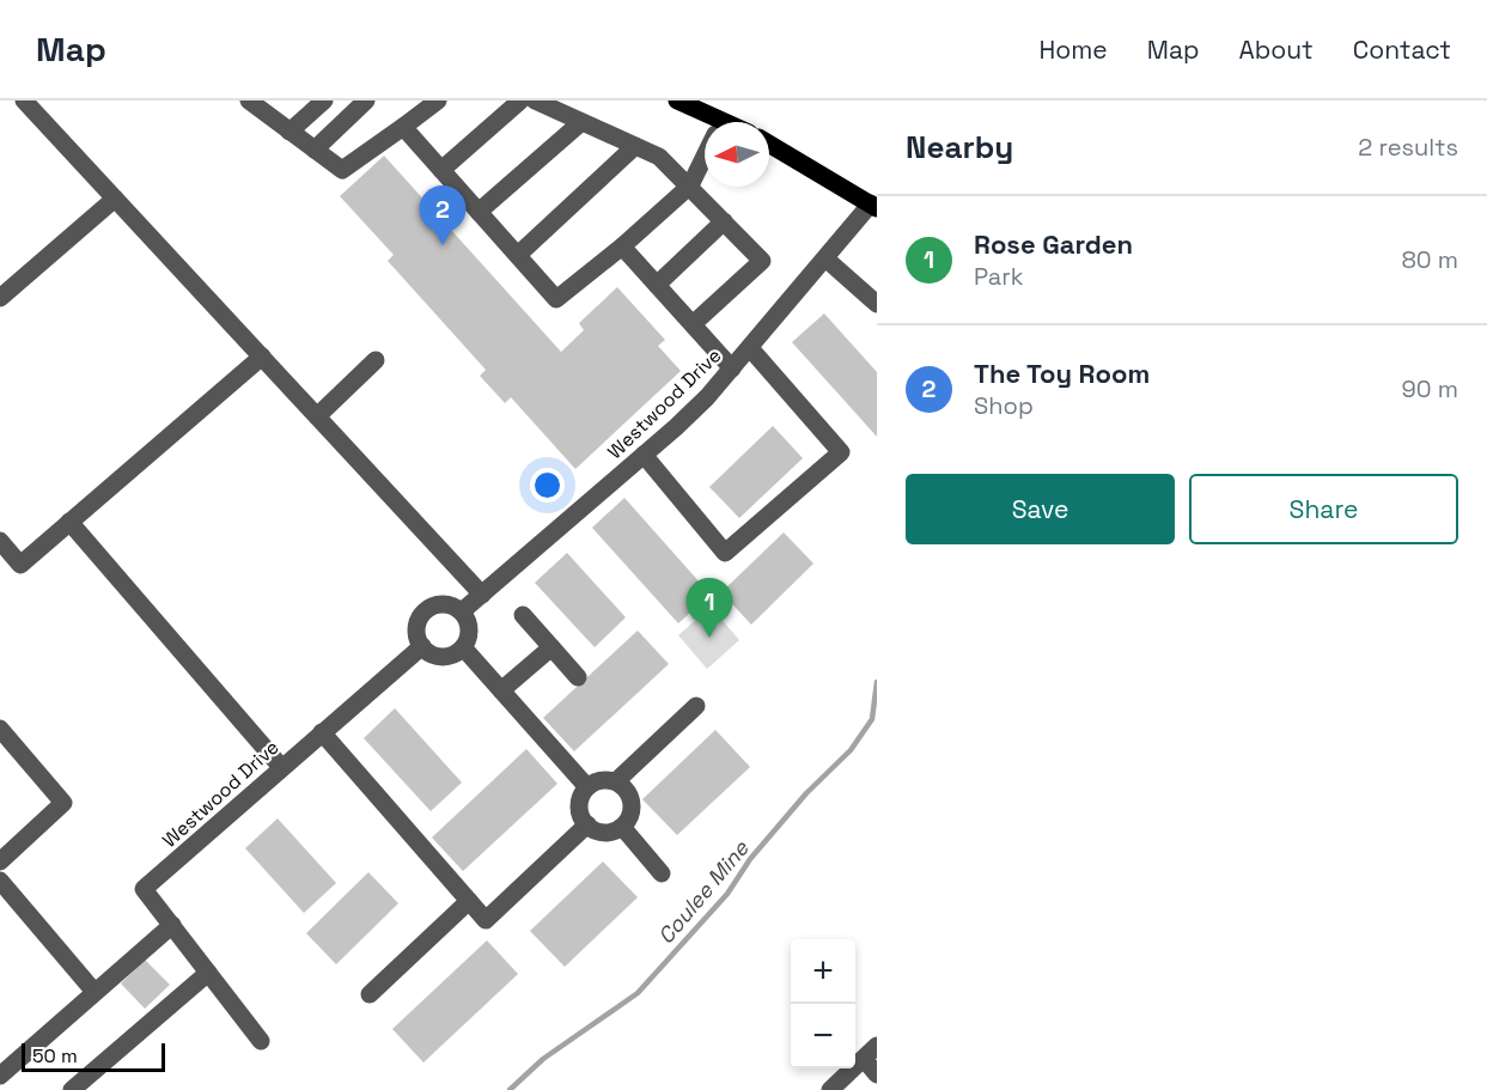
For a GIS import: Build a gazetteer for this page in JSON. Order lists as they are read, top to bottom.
{
  "streets": {
    "street": ["Westwood Drive"]
  },
  "water": ["Coulee Mine"],
  "scale_bar": "50 m",
  "north": "left",
  "page": {
    "header": "Map",
    "nav": [
      "Home",
      "Map",
      "About",
      "Contact"
    ],
    "heading": ["Nearby", "2 results"],
    "pins": ["2", "1"],
    "list": [
      {
        "mark": "1",
        "name": "Rose Garden",
        "note": "Park",
        "value": "80 m"
      },
      {
        "mark": "2",
        "name": "The Toy Room",
        "note": "Shop",
        "value": "90 m"
      }
    ],
    "buttons": ["Save", "Share"],
    "map_buttons": ["+", "−"],
    "scale": "50 m"
  }
}
